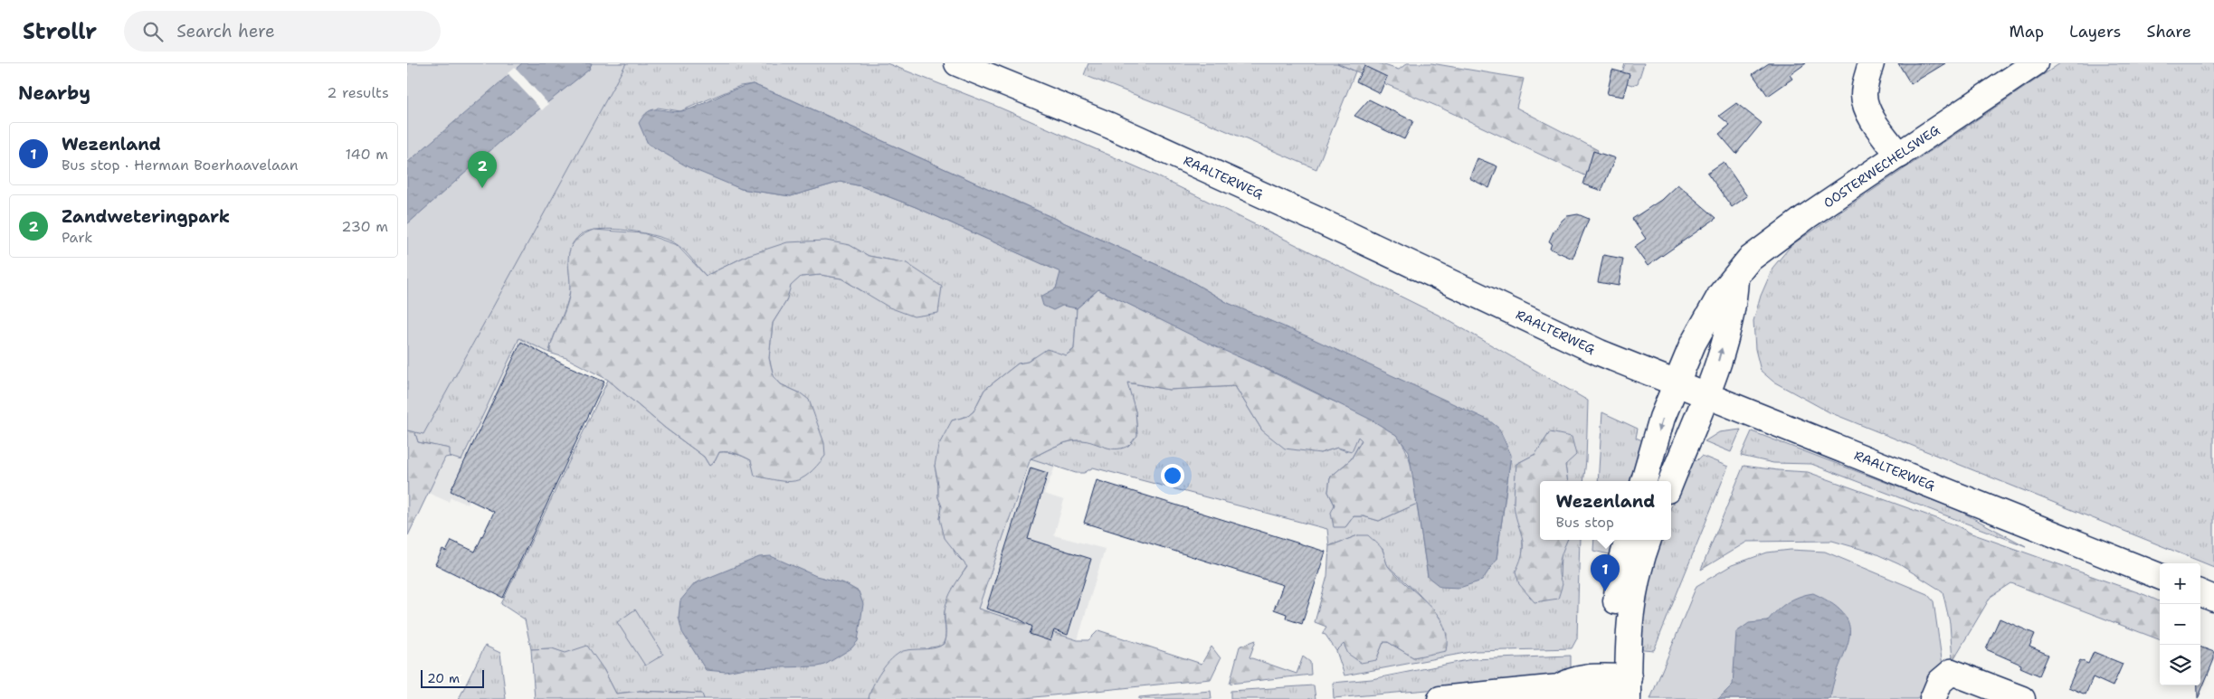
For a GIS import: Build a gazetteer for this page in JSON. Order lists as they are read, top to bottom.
{
  "streets": {
    "street": ["OOSTERWECHELSWEG", "RAALTERWEG"]
  },
  "crossings": [
    ["OOSTERWECHELSWEG", "RAALTERWEG"]
  ],
  "scale_bar": "20 m",
  "page": {
    "header": "Strollr",
    "search": "Search here",
    "nav": ["Map", "Layers", "Share"],
    "heading": ["Nearby", "2 results"],
    "list": [
      {
        "mark": "1",
        "name": "Wezenland",
        "note": "Bus stop · Herman Boerhaavelaan",
        "value": "140 m"
      },
      {
        "mark": "2",
        "name": "Zandweteringpark",
        "note": "Park",
        "value": "230 m"
      }
    ],
    "pins": ["2", "1"],
    "popup": ["Wezenland", "Bus stop"],
    "map_buttons": ["+", "−"],
    "scale": "20 m"
  }
}
